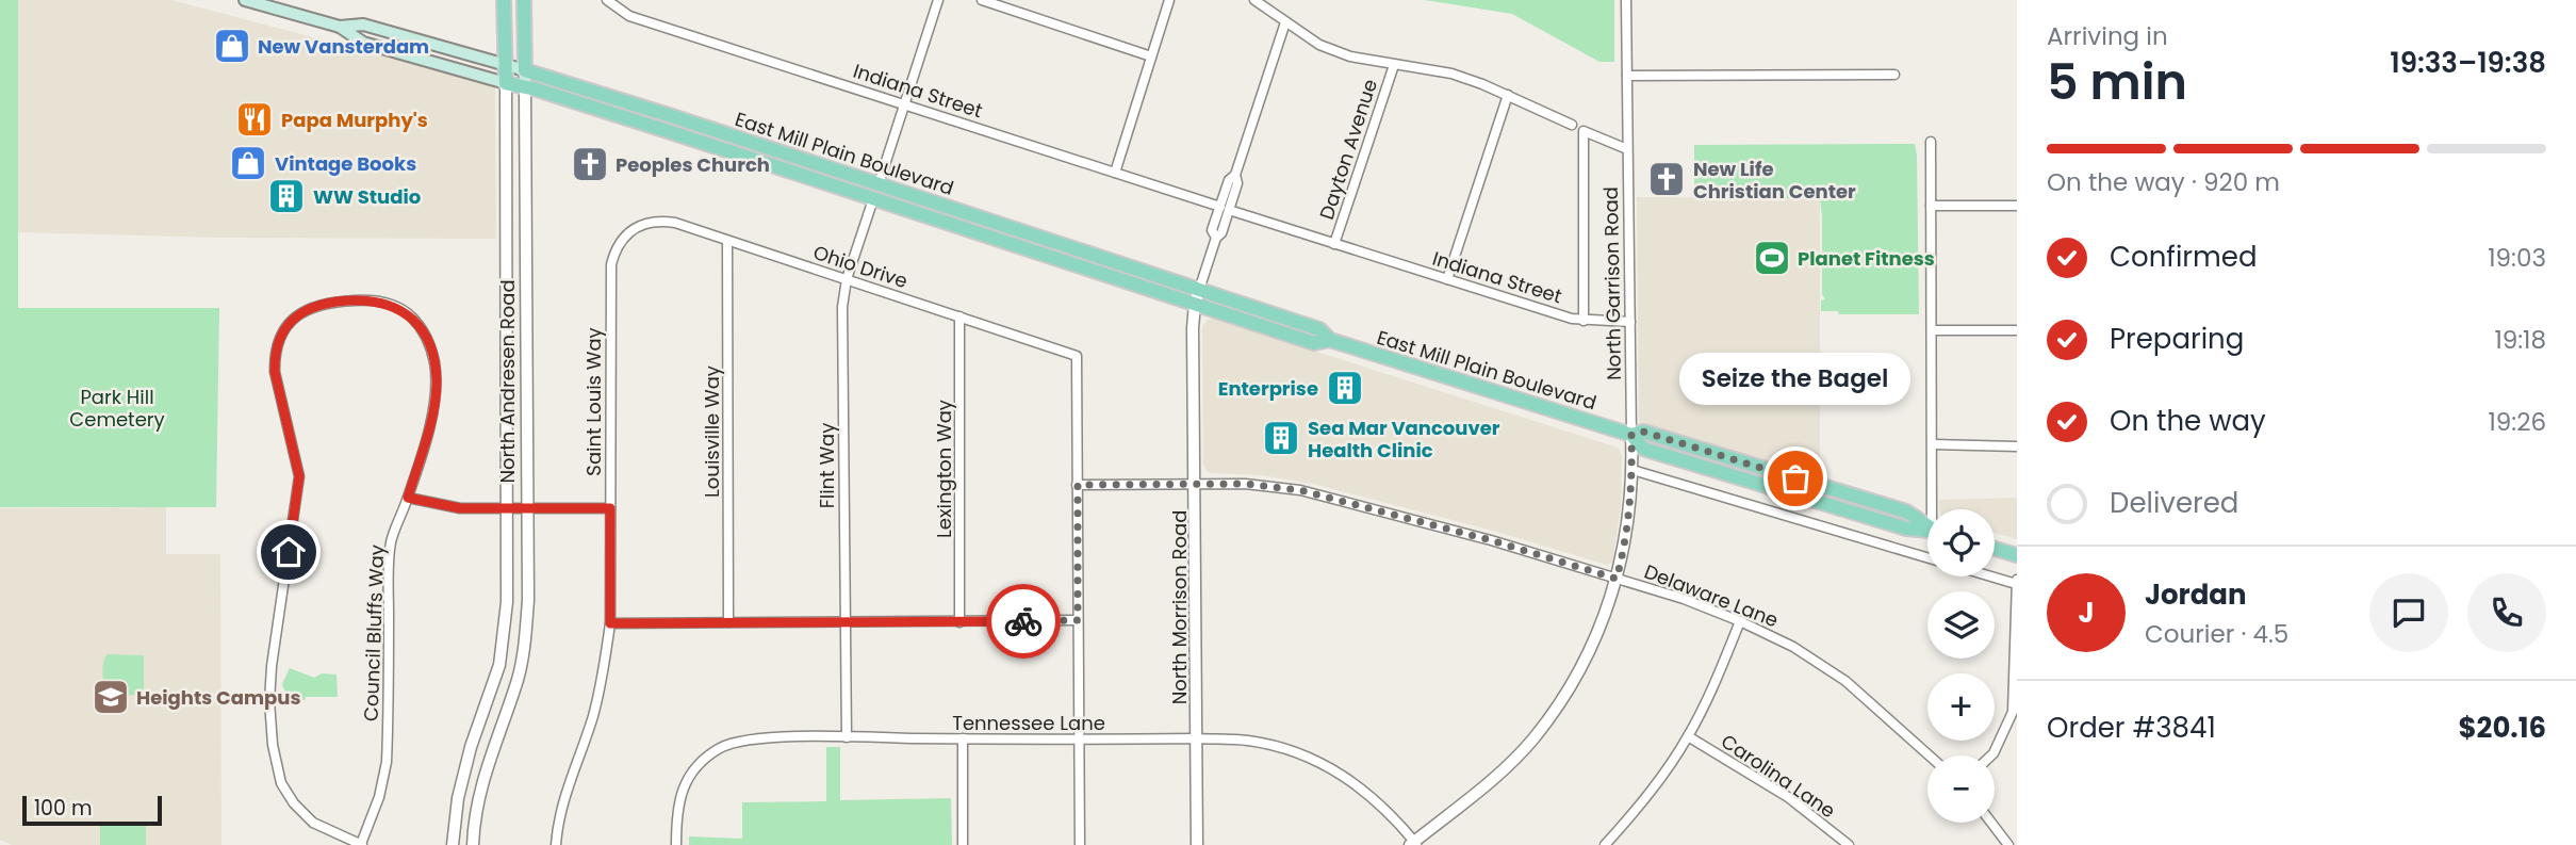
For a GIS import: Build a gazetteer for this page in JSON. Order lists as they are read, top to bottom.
{
  "streets": {
    "main road": ["East Mill Plain Boulevard", "North Andresen Road"],
    "street": [
      "Indiana Street",
      "Dayton Avenue",
      "Ohio Drive",
      "North Garrison Road",
      "Saint Louis Way",
      "Louisville Way",
      "Flint Way",
      "Lexington Way",
      "Delaware Lane",
      "North Morrison Road",
      "Council Bluffs Way",
      "Tennessee Lane",
      "Carolina Lane"
    ]
  },
  "crossings": [
    ["Indiana Street", "Dayton Avenue"],
    ["Indiana Street", "North Garrison Road"],
    ["Indiana Street", "North Morrison Road"],
    ["East Mill Plain Boulevard", "North Garrison Road"],
    ["East Mill Plain Boulevard", "North Andresen Road"],
    ["East Mill Plain Boulevard", "Flint Way"],
    ["East Mill Plain Boulevard", "North Morrison Road"],
    ["Ohio Drive", "Saint Louis Way"],
    ["Ohio Drive", "Louisville Way"],
    ["Ohio Drive", "Flint Way"],
    ["Ohio Drive", "Lexington Way"],
    ["Ohio Drive", "Delaware Lane"],
    ["North Garrison Road", "Delaware Lane"],
    ["North Garrison Road", "Tennessee Lane"],
    ["Flint Way", "Tennessee Lane"],
    ["Delaware Lane", "North Morrison Road"],
    ["North Morrison Road", "Tennessee Lane"]
  ],
  "parks": ["Park Hill Cemetery"],
  "places": {
    "shop": ["New Vansterdam", "Vintage Books"],
    "restaurant": ["Papa Murphy's"],
    "church": ["Peoples Church", "New Life Christian Center"],
    "building": ["WW Studio", "Enterprise", "Sea Mar Vancouver Health Clinic"],
    "sports": ["Planet Fitness"],
    "other": ["Seize the Bagel"],
    "school or university": ["Heights Campus"]
  },
  "scale_bar": "100 m",
  "page": {
    "heading": ["5 min", "Arriving in", "19:33–19:38"],
    "panel": [
      "Jordan",
      "Courier · 4.5",
      "Order #3841",
      "$20.16"
    ],
    "bar": "On the way · 920 m",
    "list": [
      ["Confirmed", "19:03"],
      ["Preparing", "19:18"],
      ["On the way", "19:26"],
      "Delivered"
    ],
    "bubble": "Seize the Bagel",
    "map_buttons": ["+", "−"],
    "round": "J",
    "scale": "100 m"
  }
}
